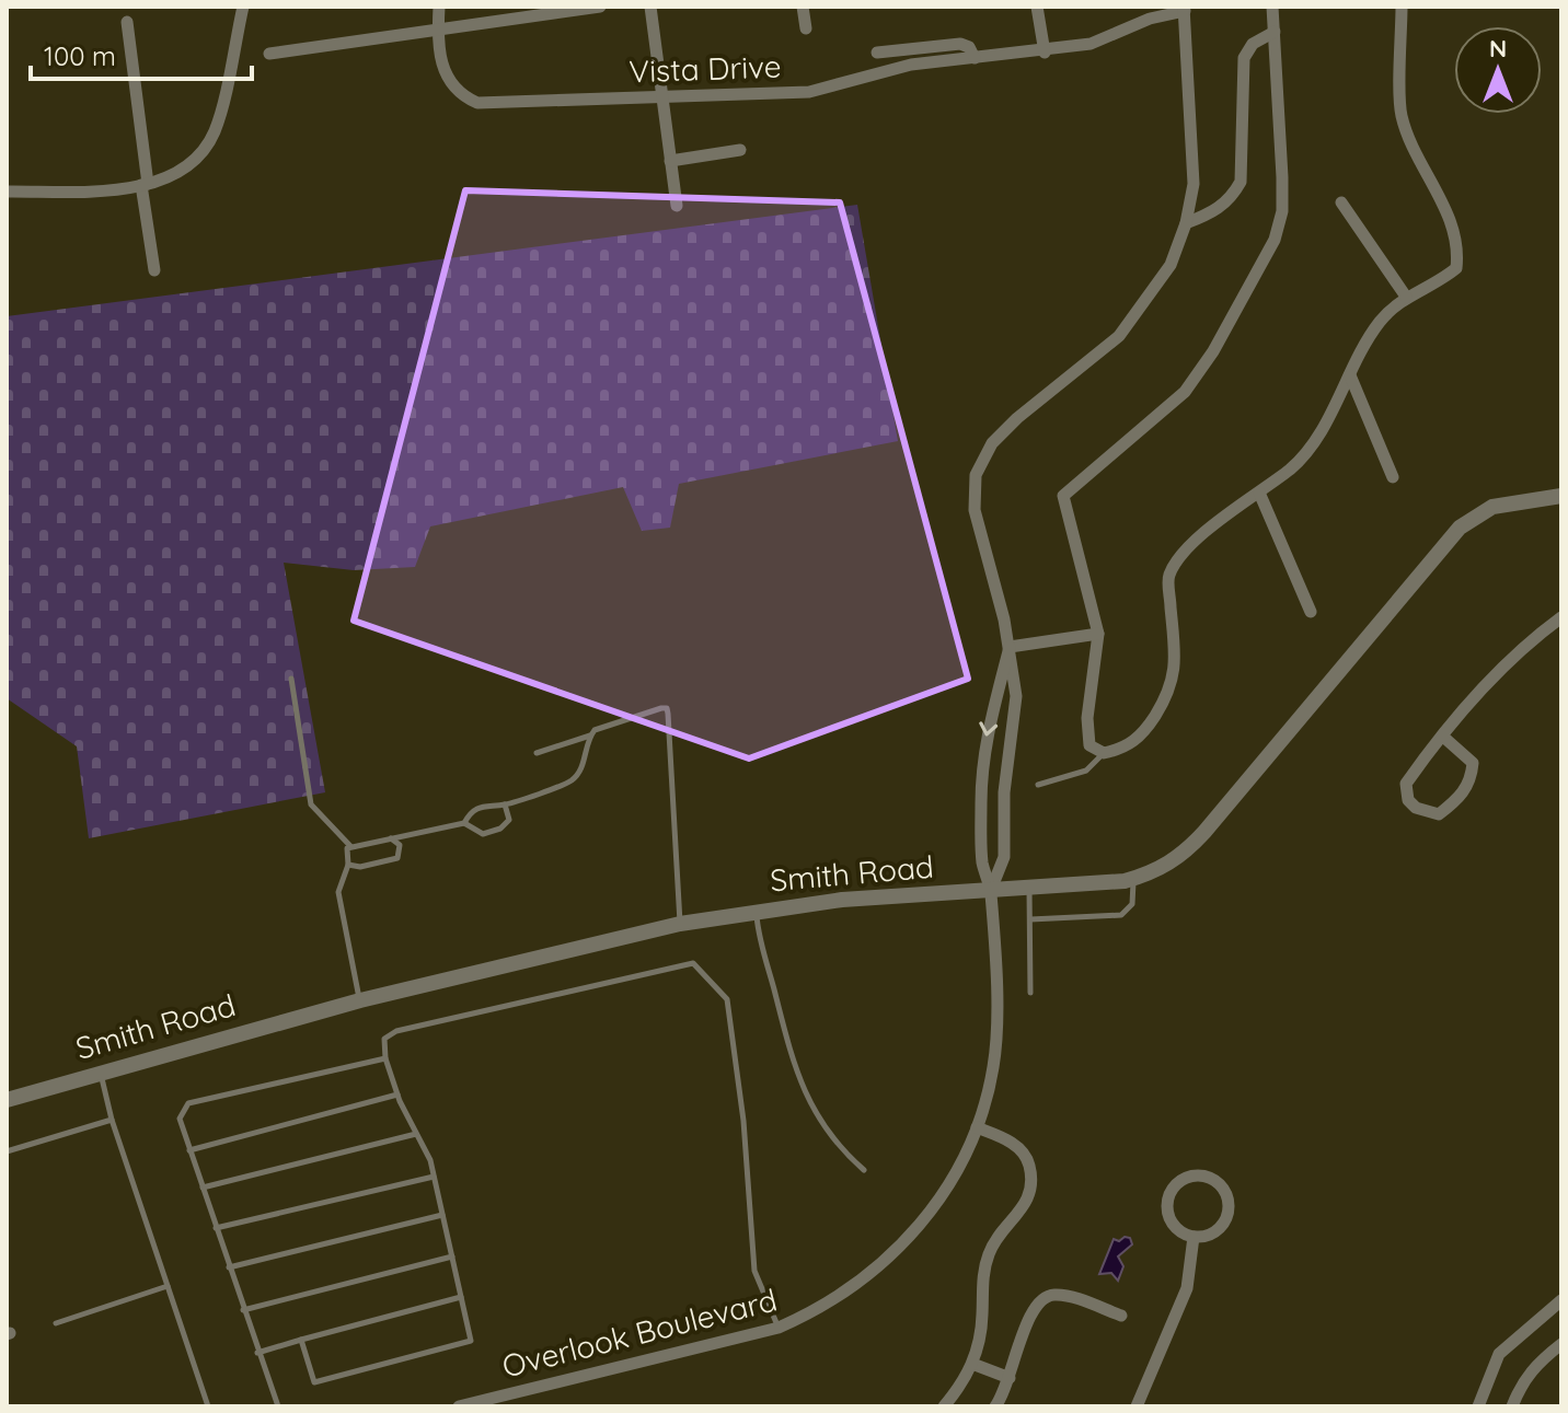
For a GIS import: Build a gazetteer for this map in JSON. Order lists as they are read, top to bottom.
{
  "streets": {
    "street": ["Vista Drive", "Smith Road", "Overlook Boulevard"]
  },
  "crossings": [
    ["Smith Road", "Overlook Boulevard"]
  ],
  "scale_bar": "100 m",
  "north": "top"
}
